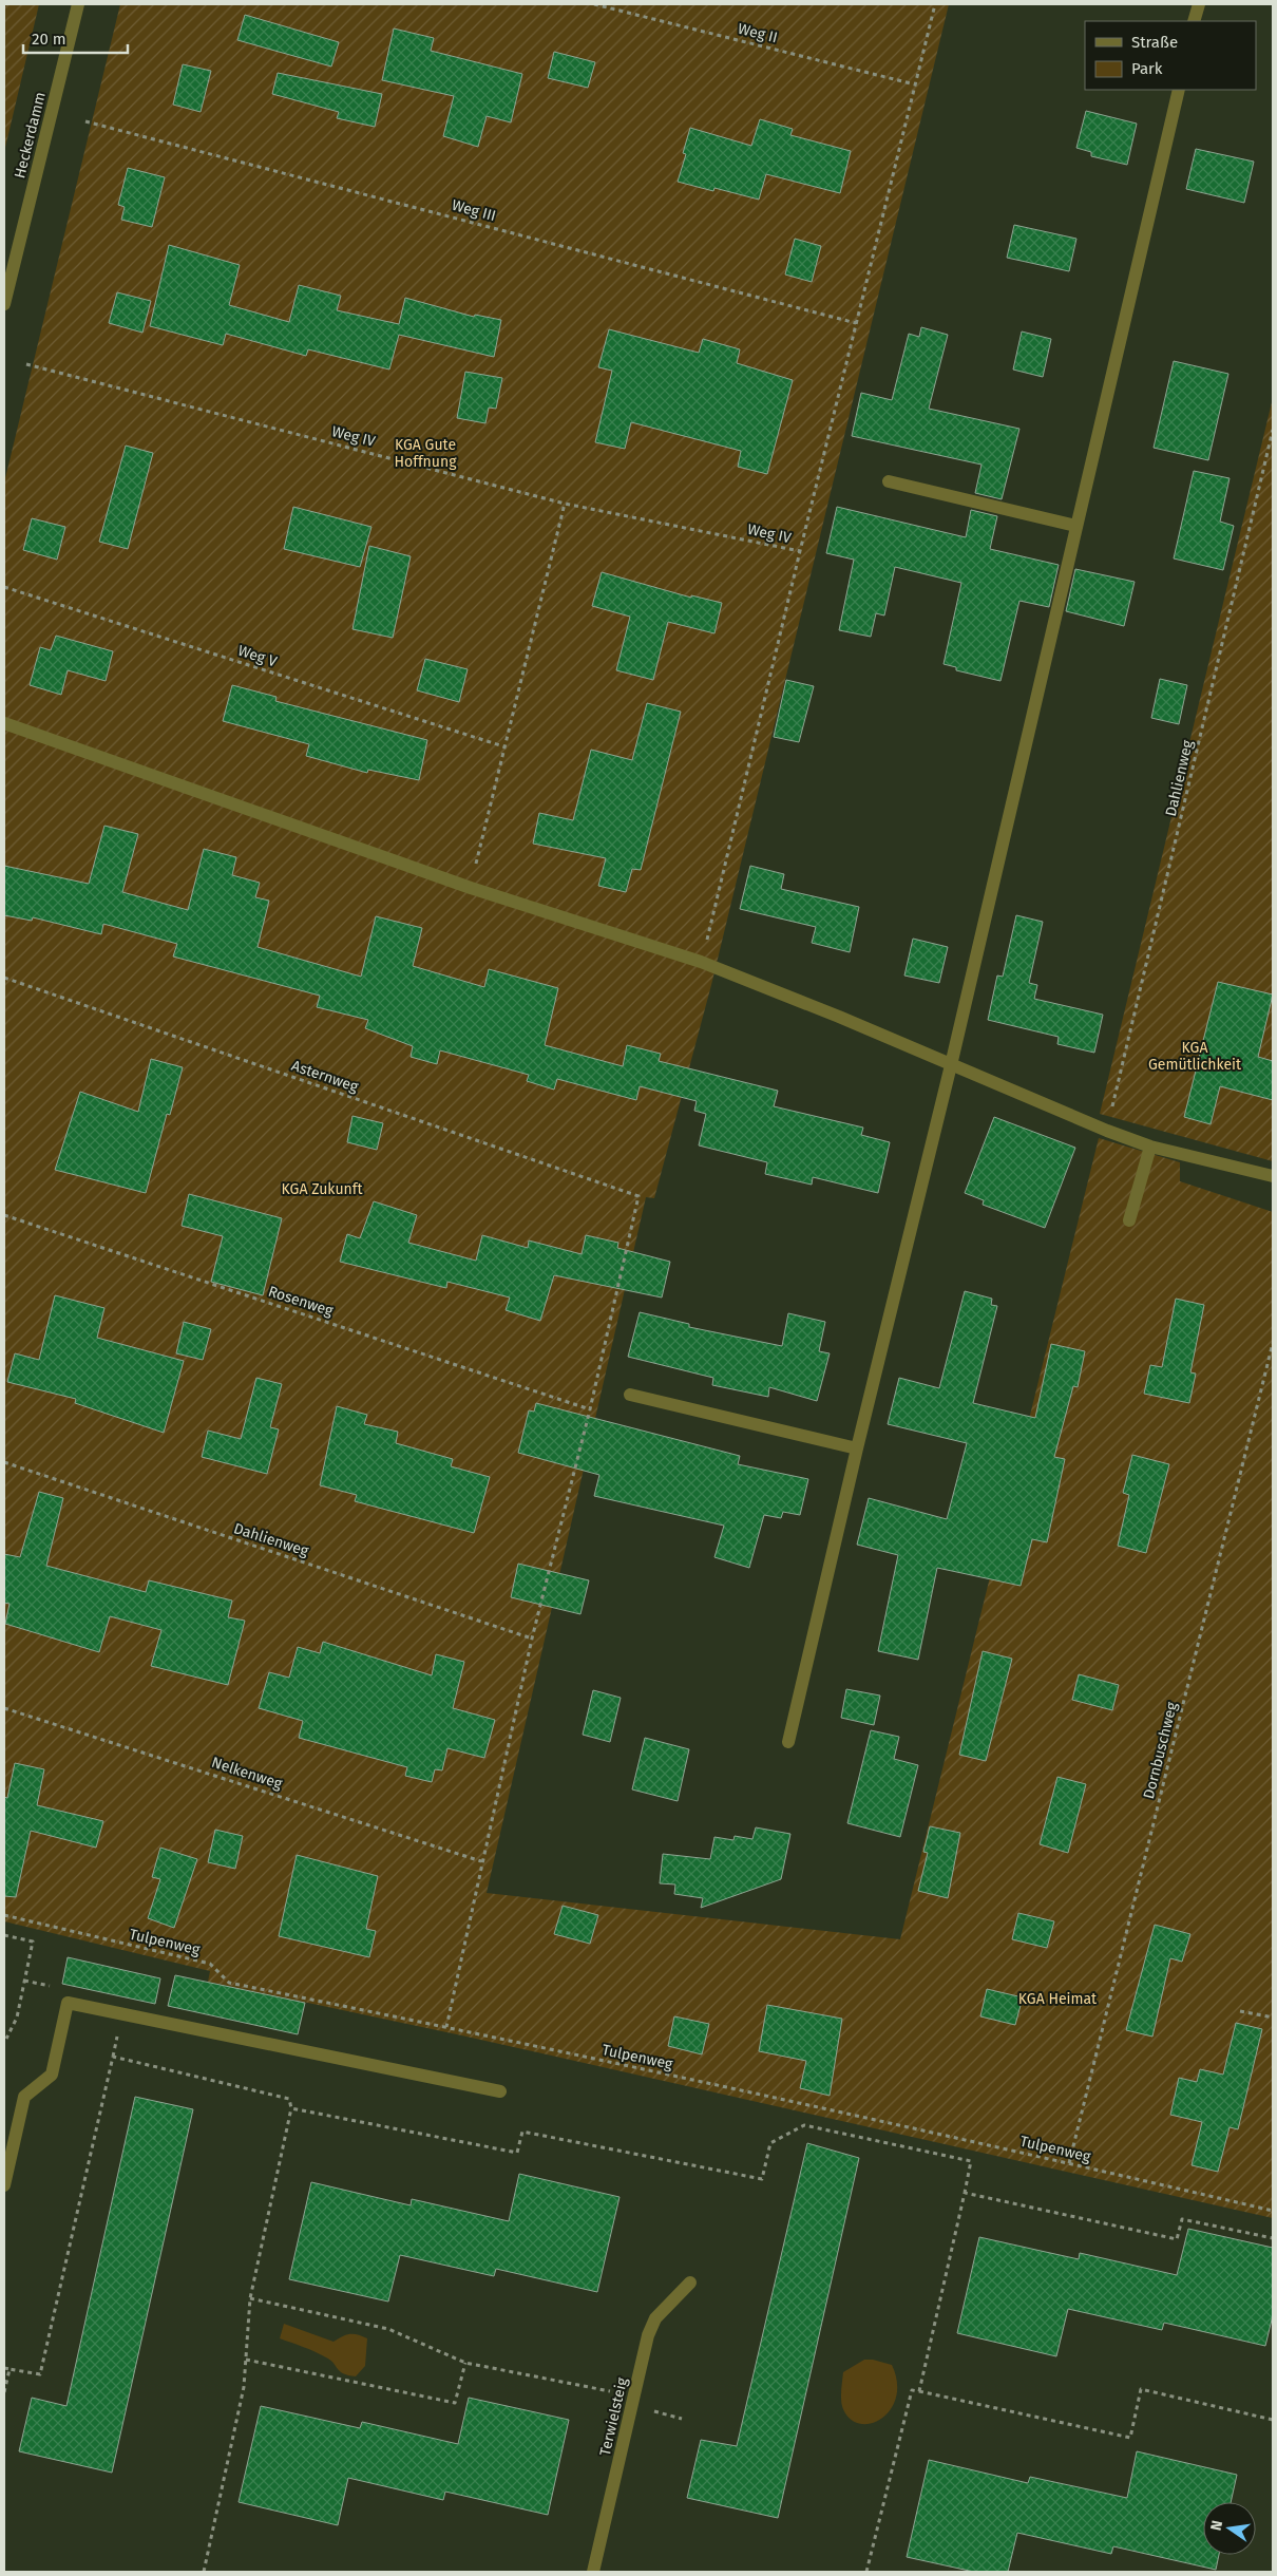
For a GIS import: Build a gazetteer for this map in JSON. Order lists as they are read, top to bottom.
{
  "streets": {
    "street": ["Heckerdamm", "Terwielsteig"],
    "path": [
      "Weg II",
      "Weg III",
      "Weg IV",
      "Weg V",
      "Dahlienweg",
      "Asternweg",
      "Rosenweg",
      "Dornbuschweg",
      "Nelkenweg",
      "Tulpenweg"
    ]
  },
  "crossings": [
    ["Asternweg", "Rosenweg"],
    ["Dornbuschweg", "Tulpenweg"]
  ],
  "parks": [
    "KGA Gute Hoffnung",
    "KGA Gemütlichkeit",
    "KGA Zukunft",
    "KGA Heimat"
  ],
  "legend": ["Straße", "Park"],
  "scale_bar": "20 m",
  "north": "left"
}
